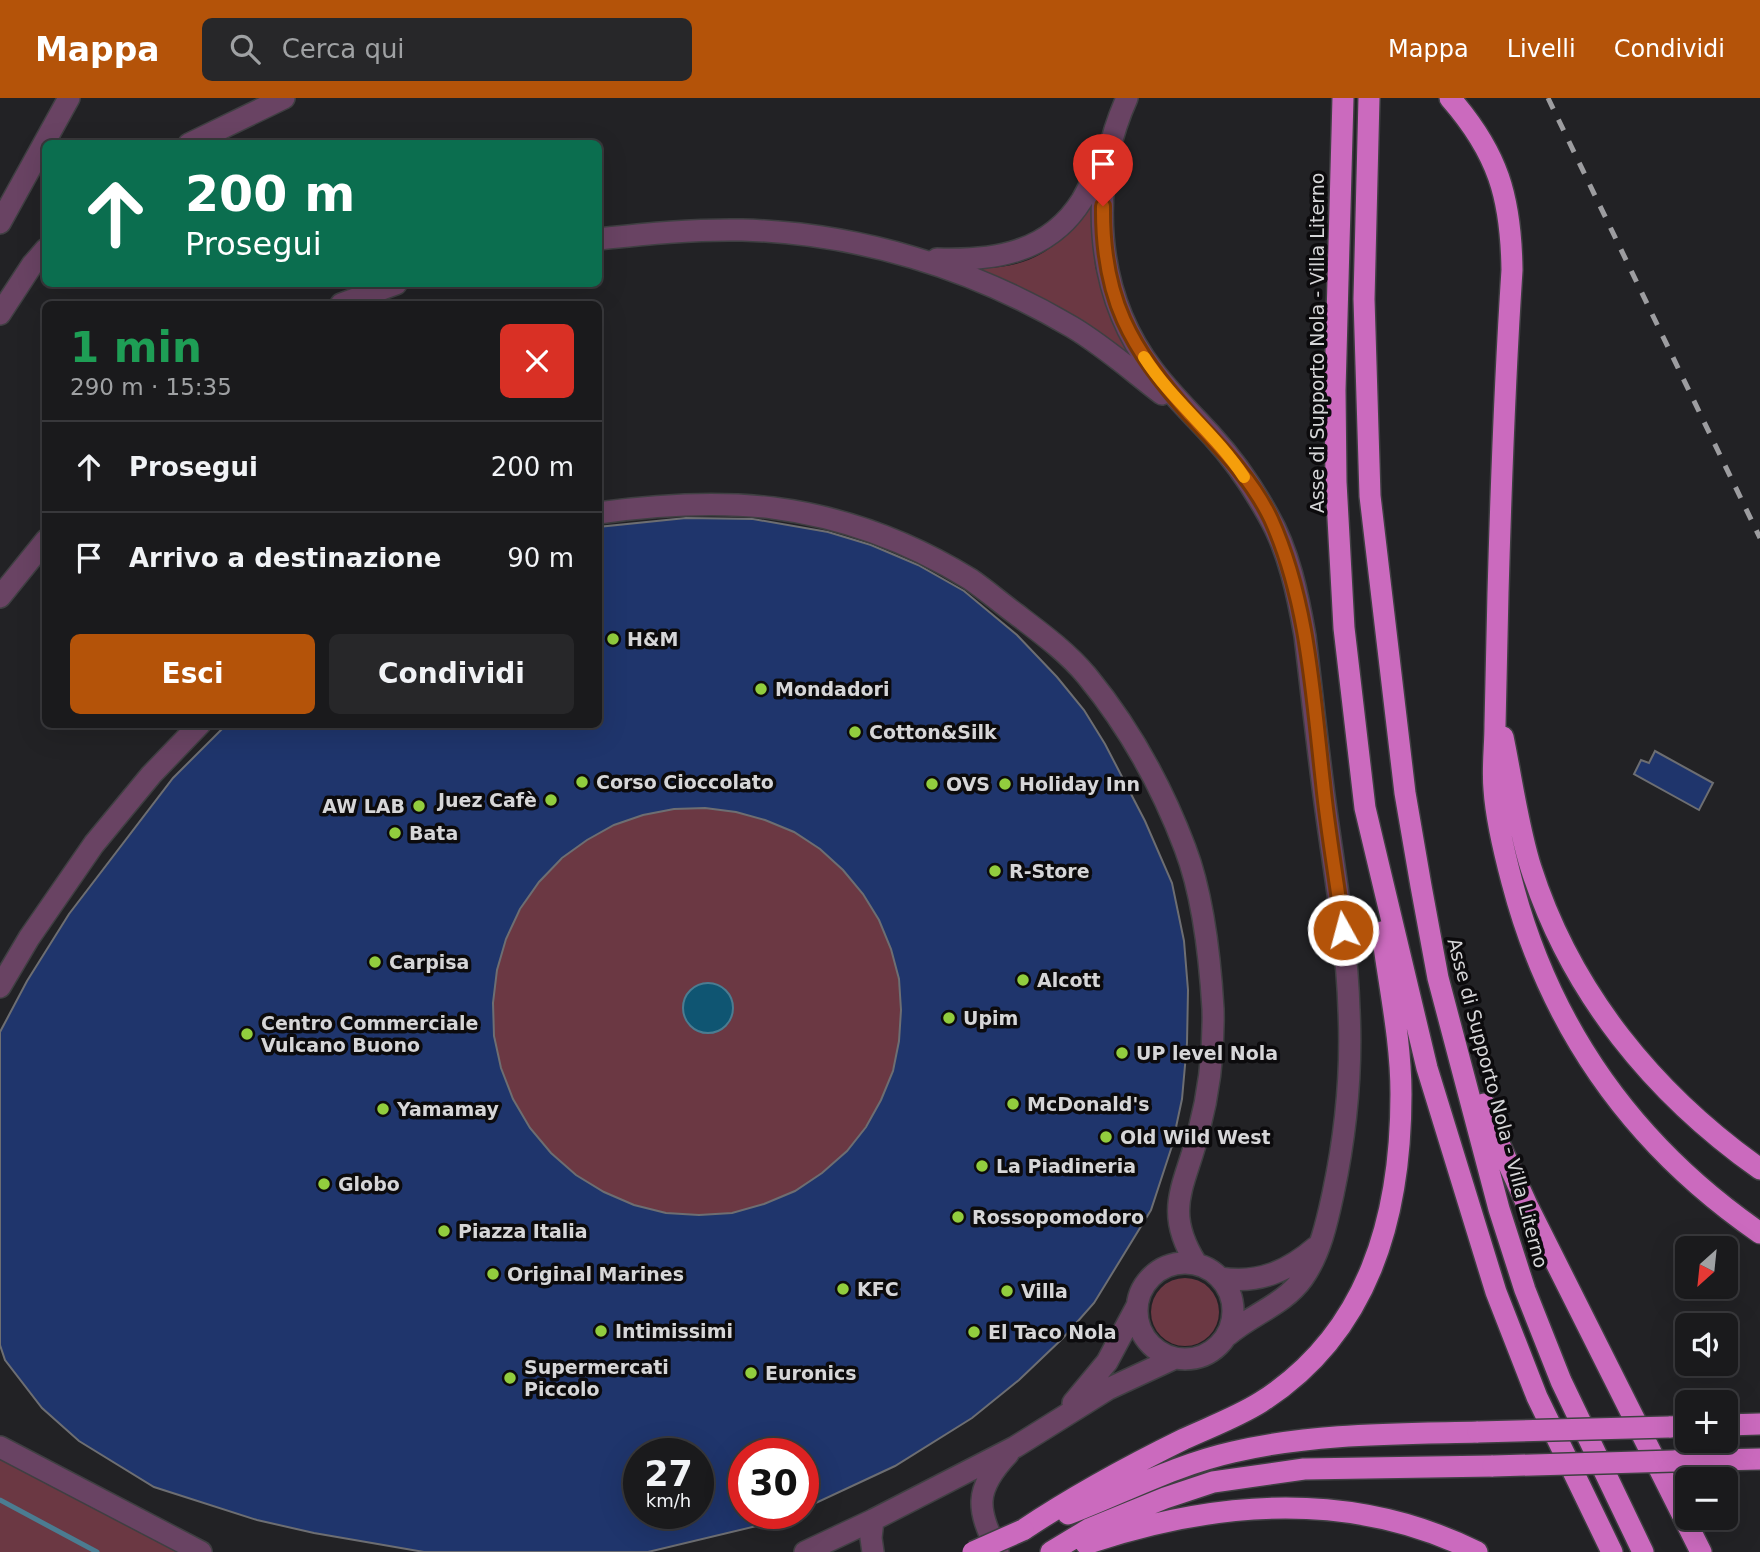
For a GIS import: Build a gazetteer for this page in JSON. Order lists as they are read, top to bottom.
{
  "streets": {
    "highway": ["Asse di Supporto Nola - Villa Literno"]
  },
  "places": [
    "H&M",
    "Mondadori",
    "Cotton&Silk",
    "Corso Cioccolato",
    "OVS",
    "Holiday Inn",
    "Juez Cafè",
    "AW LAB",
    "Bata",
    "R-Store",
    "Carpisa",
    "Alcott",
    "Upim",
    "Centro Commerciale Vulcano Buono",
    "UP level Nola",
    "McDonald's",
    "Yamamay",
    "Old Wild West",
    "La Piadineria",
    "Globo",
    "Rossopomodoro",
    "Piazza Italia",
    "Original Marines",
    "KFC",
    "Villa",
    "Intimissimi",
    "El Taco Nola",
    "Euronics",
    "Supermercati Piccolo"
  ],
  "north": "bottom left",
  "page": {
    "header": "Mappa",
    "search": "Cerca qui",
    "nav": ["Mappa", "Livelli", "Condividi"],
    "turn": ["200 m", "Prosegui"],
    "heading": ["1 min", "290 m · 15:35"],
    "list": [
      {
        "name": "Prosegui",
        "value": "200 m"
      },
      {
        "name": "Arrivo a destinazione",
        "value": "90 m"
      }
    ],
    "buttons": ["Esci", "Condividi"],
    "map_buttons": ["+", "−"],
    "speed": "27 km/h",
    "limit": "30"
  }
}
